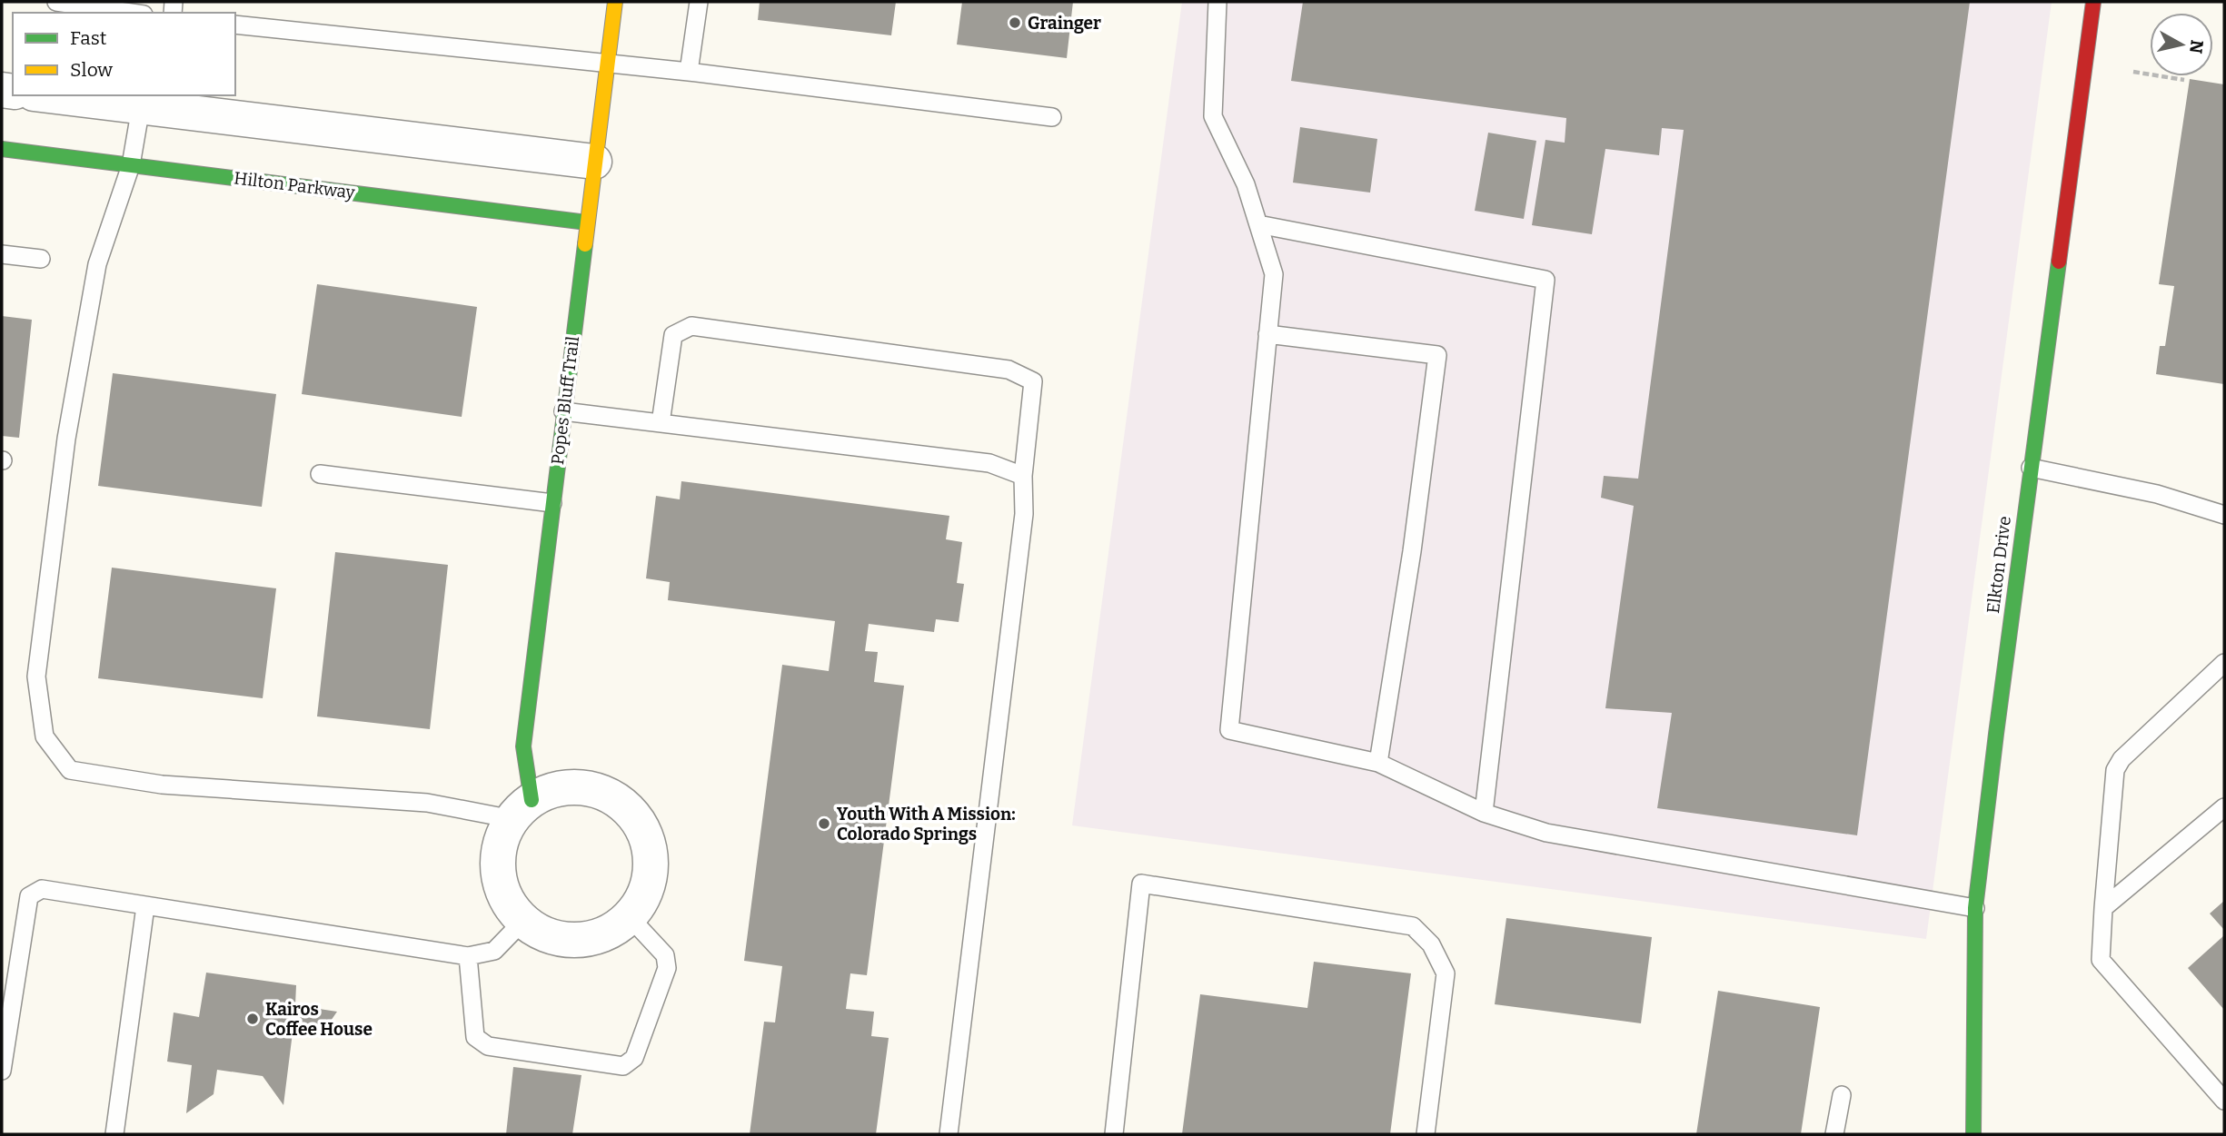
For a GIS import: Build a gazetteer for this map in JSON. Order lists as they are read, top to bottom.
{
  "streets": {
    "street": ["Hilton Parkway", "Popes Bluff Trail", "Elkton Drive"]
  },
  "crossings": [
    ["Hilton Parkway", "Popes Bluff Trail"]
  ],
  "places": ["Grainger", "Youth With A Mission: Colorado Springs", "Kairos Coffee House"],
  "legend": ["Fast", "Slow"],
  "north": "right"
}
